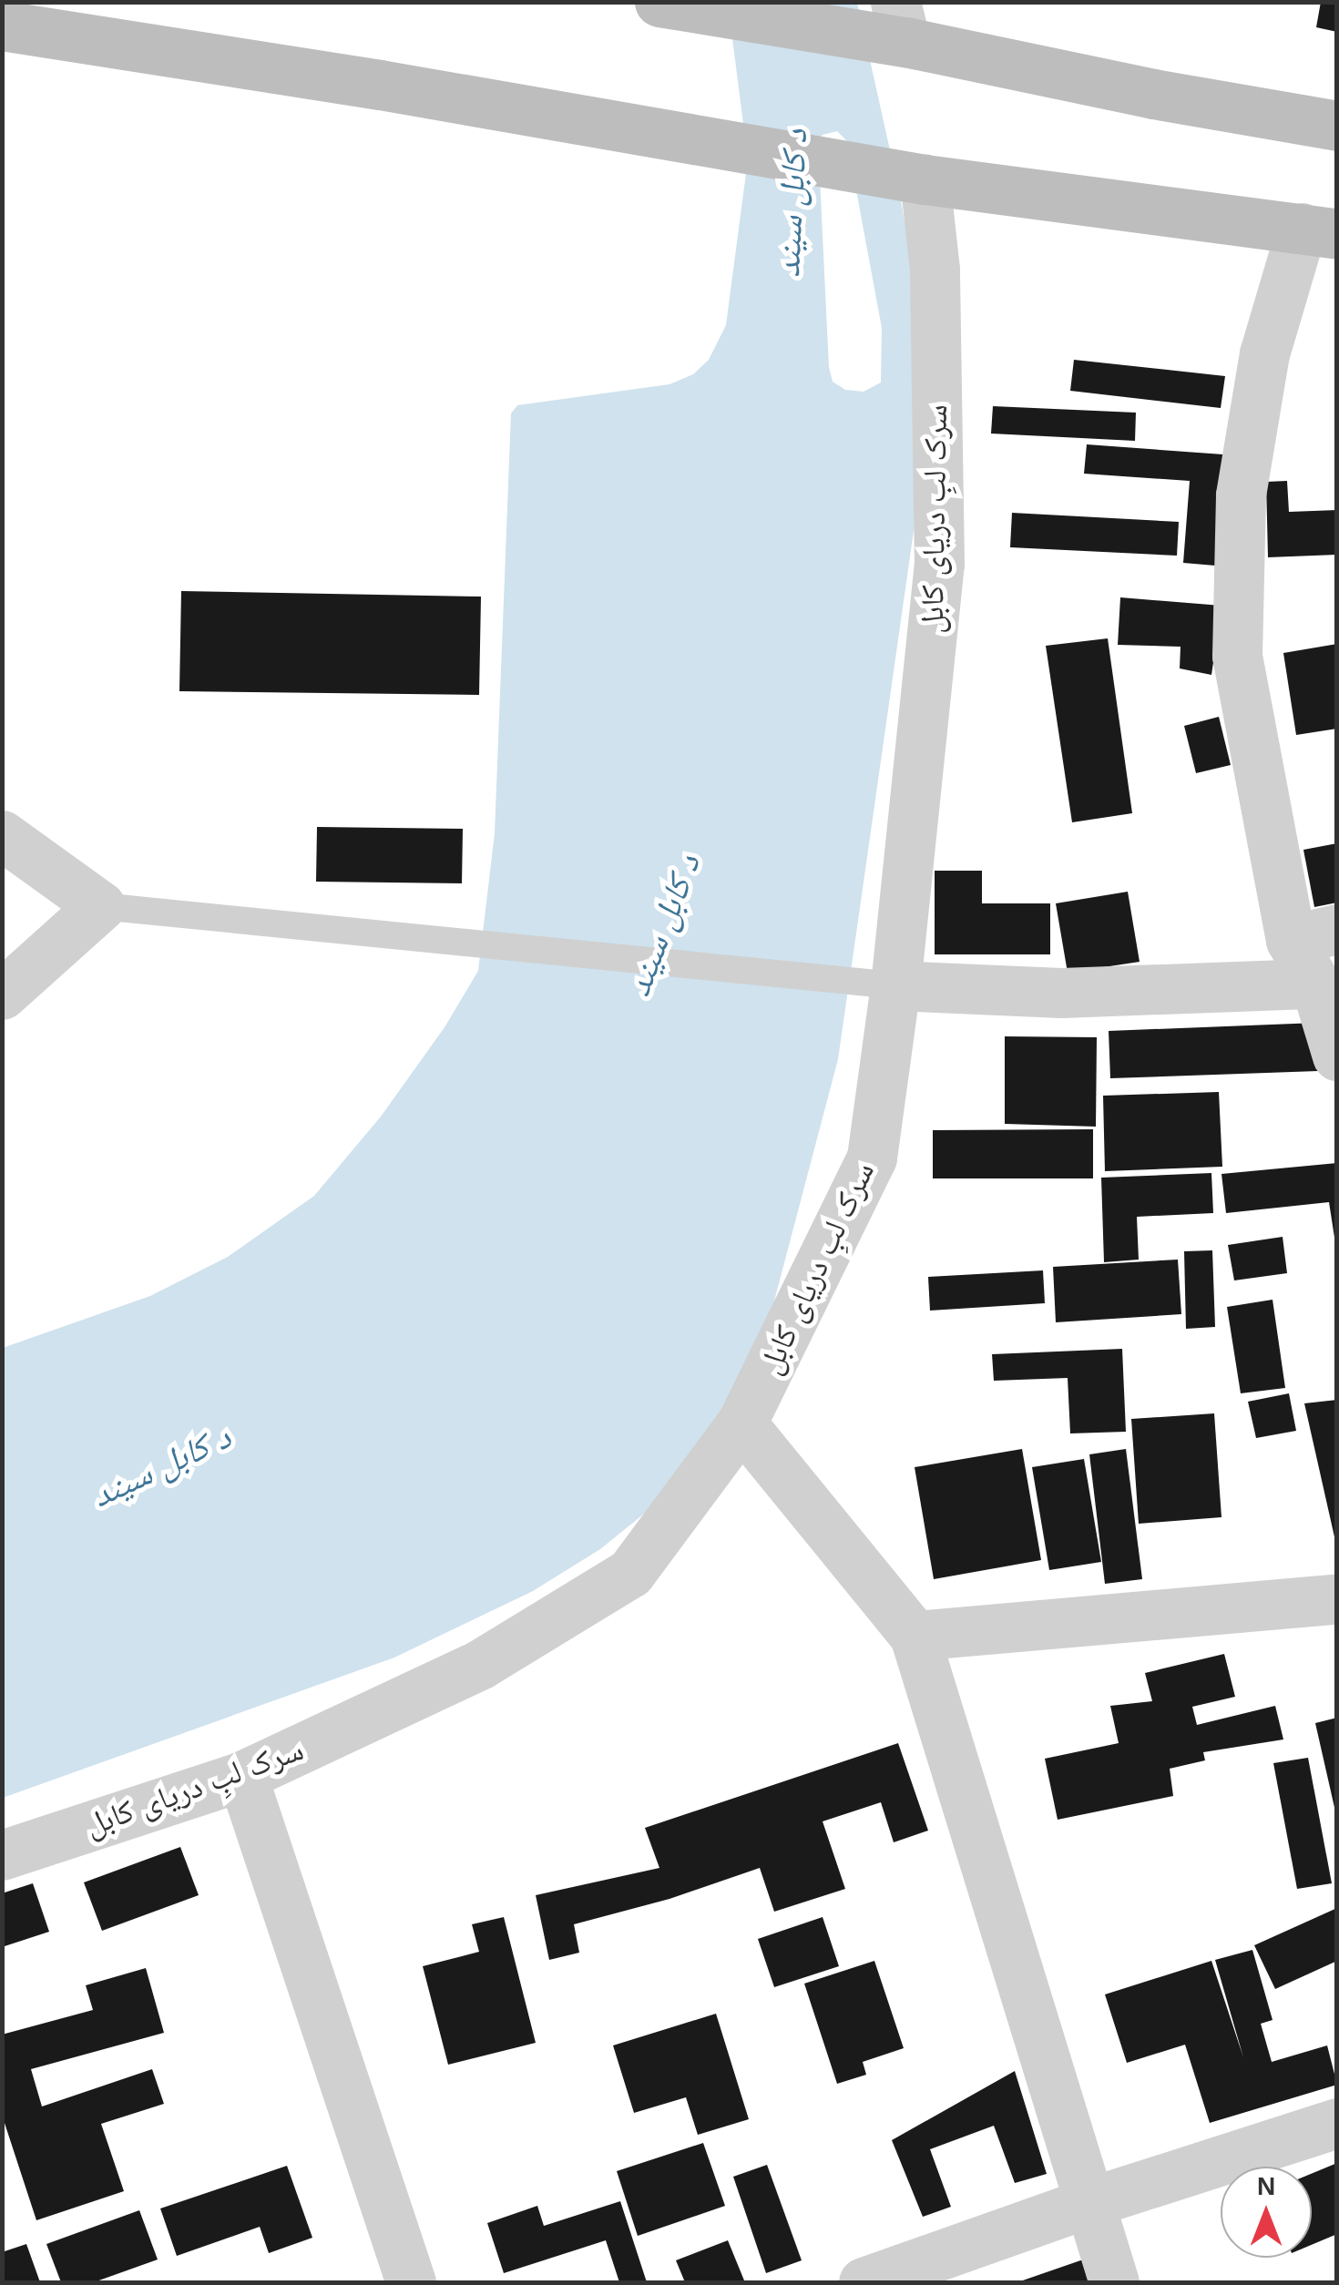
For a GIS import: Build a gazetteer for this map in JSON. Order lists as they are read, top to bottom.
{
  "streets": {
    "street": ["سرک لبِ دریای کابل"]
  },
  "water": ["د کابل سيند"],
  "north": "top"
}
